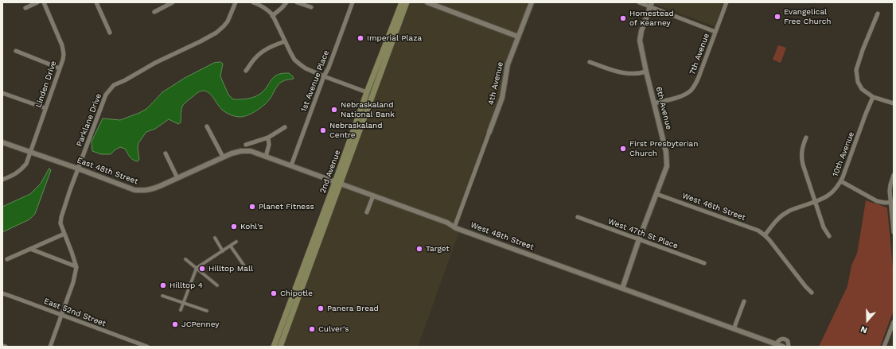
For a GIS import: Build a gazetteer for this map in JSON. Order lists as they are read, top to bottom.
{
  "streets": {
    "main road": ["2nd Avenue"],
    "street": [
      "7th Avenue",
      "1st Avenue Place",
      "4th Avenue",
      "Linden Drive",
      "6th Avenue",
      "Parklane Drive",
      "10th Avenue",
      "East 48th Street",
      "West 46th Street",
      "West 47th St Place",
      "West 48th Street",
      "East 52nd Street"
    ]
  },
  "crossings": [
    ["7th Avenue", "6th Avenue"],
    ["1st Avenue Place", "West 48th Street"],
    ["Linden Drive", "East 48th Street"],
    ["6th Avenue", "West 46th Street"],
    ["6th Avenue", "West 47th St Place"],
    ["6th Avenue", "West 48th Street"],
    ["Parklane Drive", "East 48th Street"],
    ["Parklane Drive", "East 52nd Street"],
    ["10th Avenue", "West 46th Street"],
    ["East 48th Street", "West 48th Street"],
    ["2nd Avenue", "West 48th Street"]
  ],
  "places": [
    "Evangelical Free Church",
    "Homestead of Kearney",
    "Imperial Plaza",
    "Nebraskaland National Bank",
    "Nebraskaland Centre",
    "First Presbyterian Church",
    "Planet Fitness",
    "Kohl's",
    "Target",
    "Hilltop Mall",
    "Hilltop 4",
    "Chipotle",
    "Panera Bread",
    "JCPenney",
    "Culver's"
  ],
  "north": "bottom"
}
